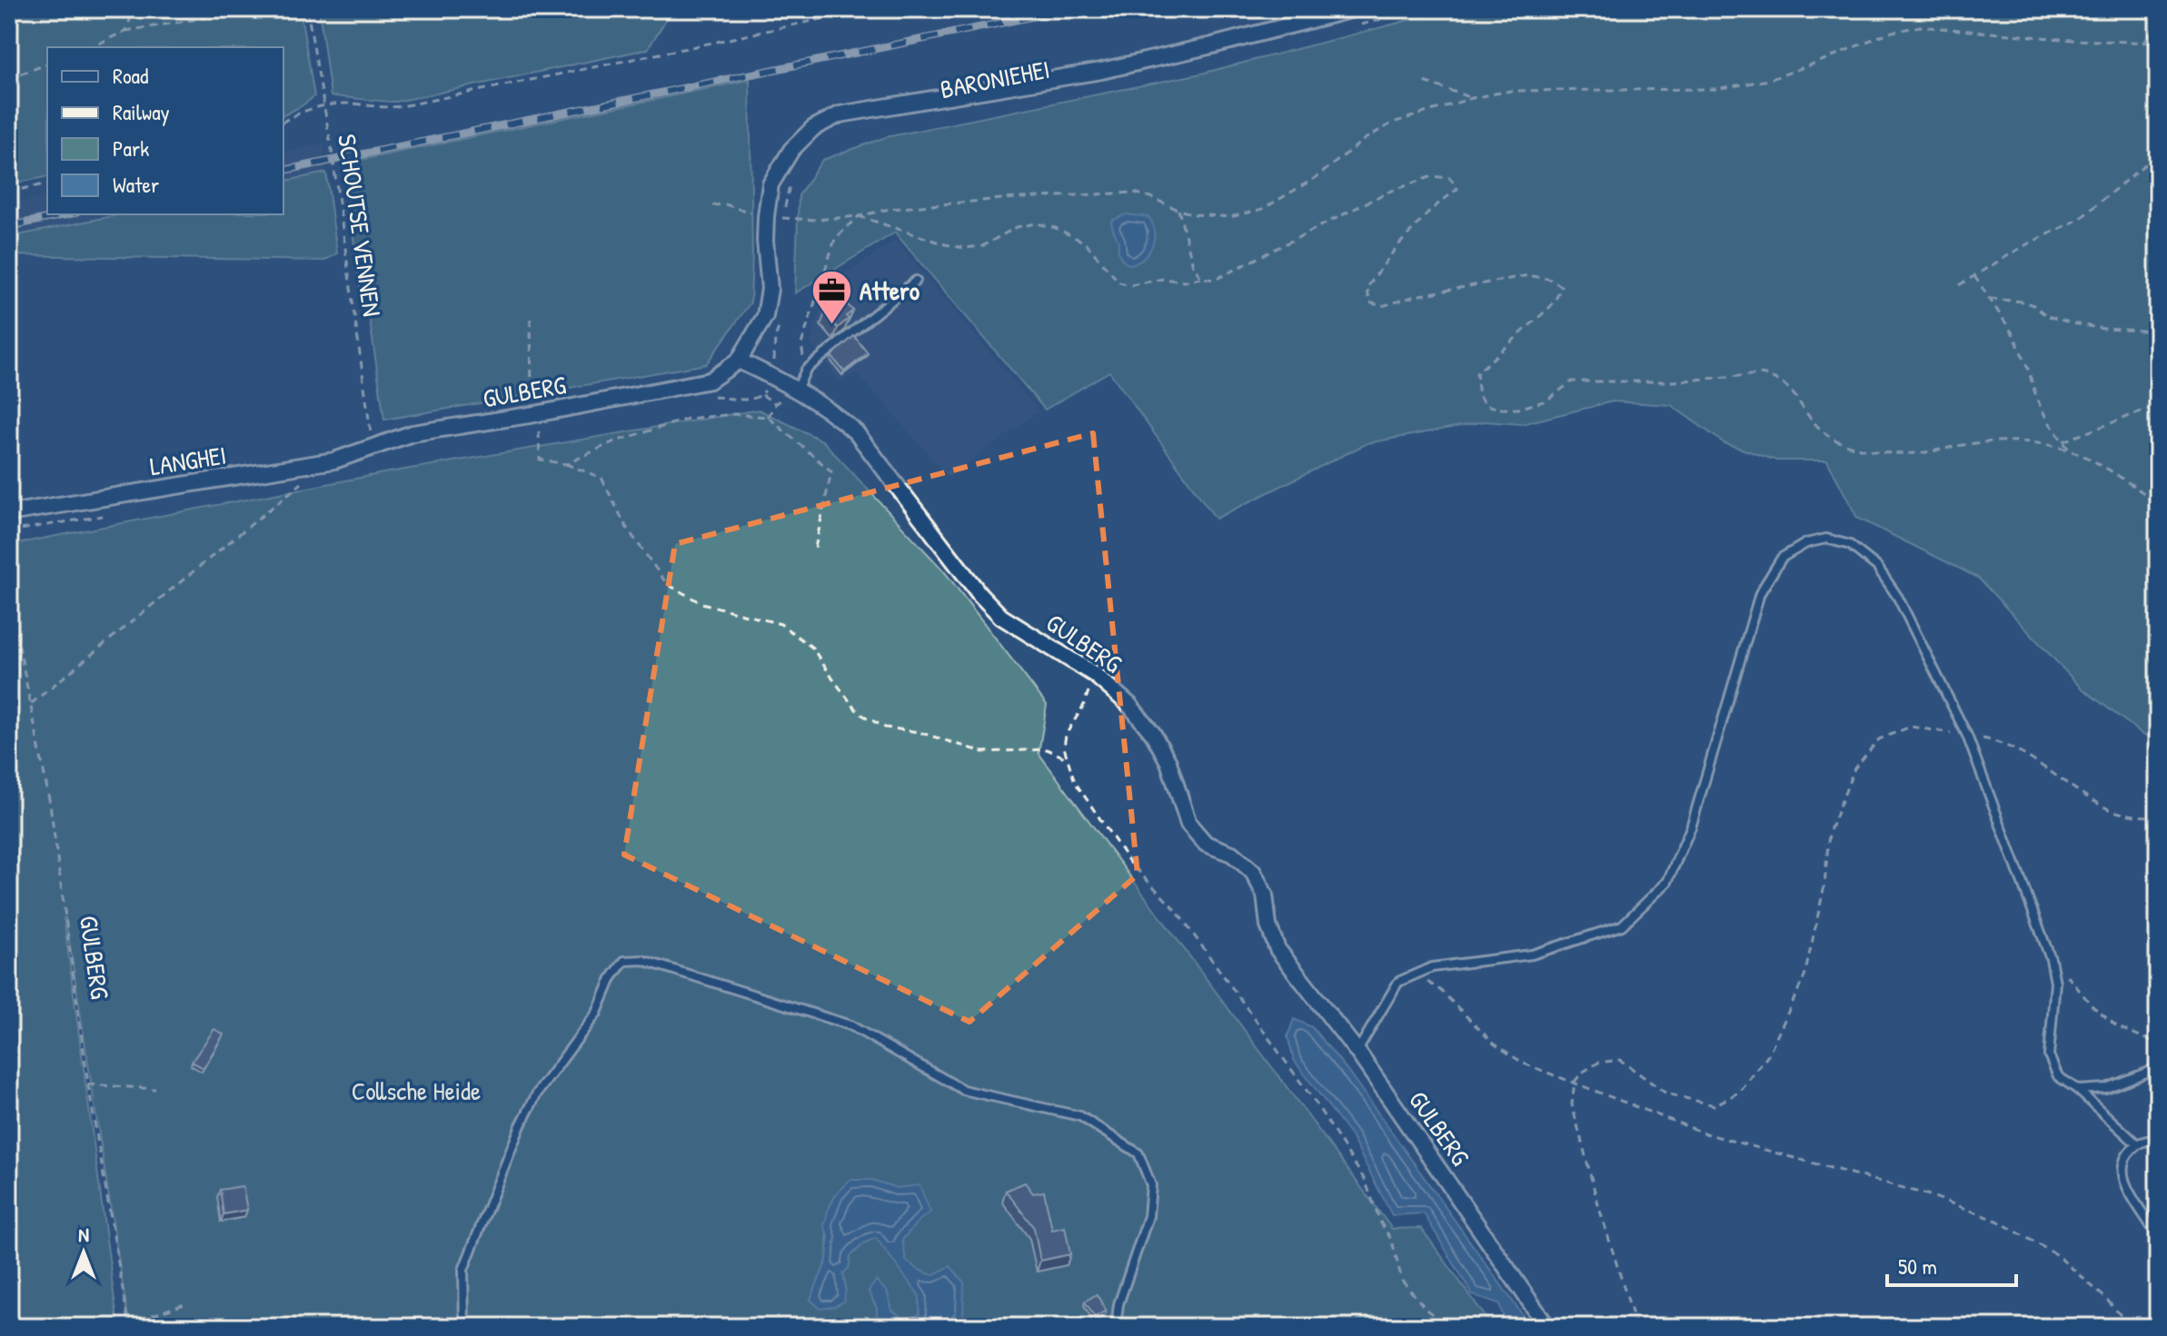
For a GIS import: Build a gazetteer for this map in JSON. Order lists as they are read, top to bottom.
{
  "streets": {
    "street": ["BARONIEHEI", "GULBERG", "LANGHEI"],
    "path": ["SCHOUTSE VENNEN"]
  },
  "crossings": [
    ["BARONIEHEI", "GULBERG"],
    ["SCHOUTSE VENNEN", "GULBERG"],
    ["SCHOUTSE VENNEN", "LANGHEI"],
    ["GULBERG", "LANGHEI"]
  ],
  "parks": ["Collsche Heide"],
  "places": {
    "office": ["Attero"]
  },
  "legend": [
    "Road",
    "Railway",
    "Park",
    "Water"
  ],
  "scale_bar": "50 m",
  "north": "top"
}
